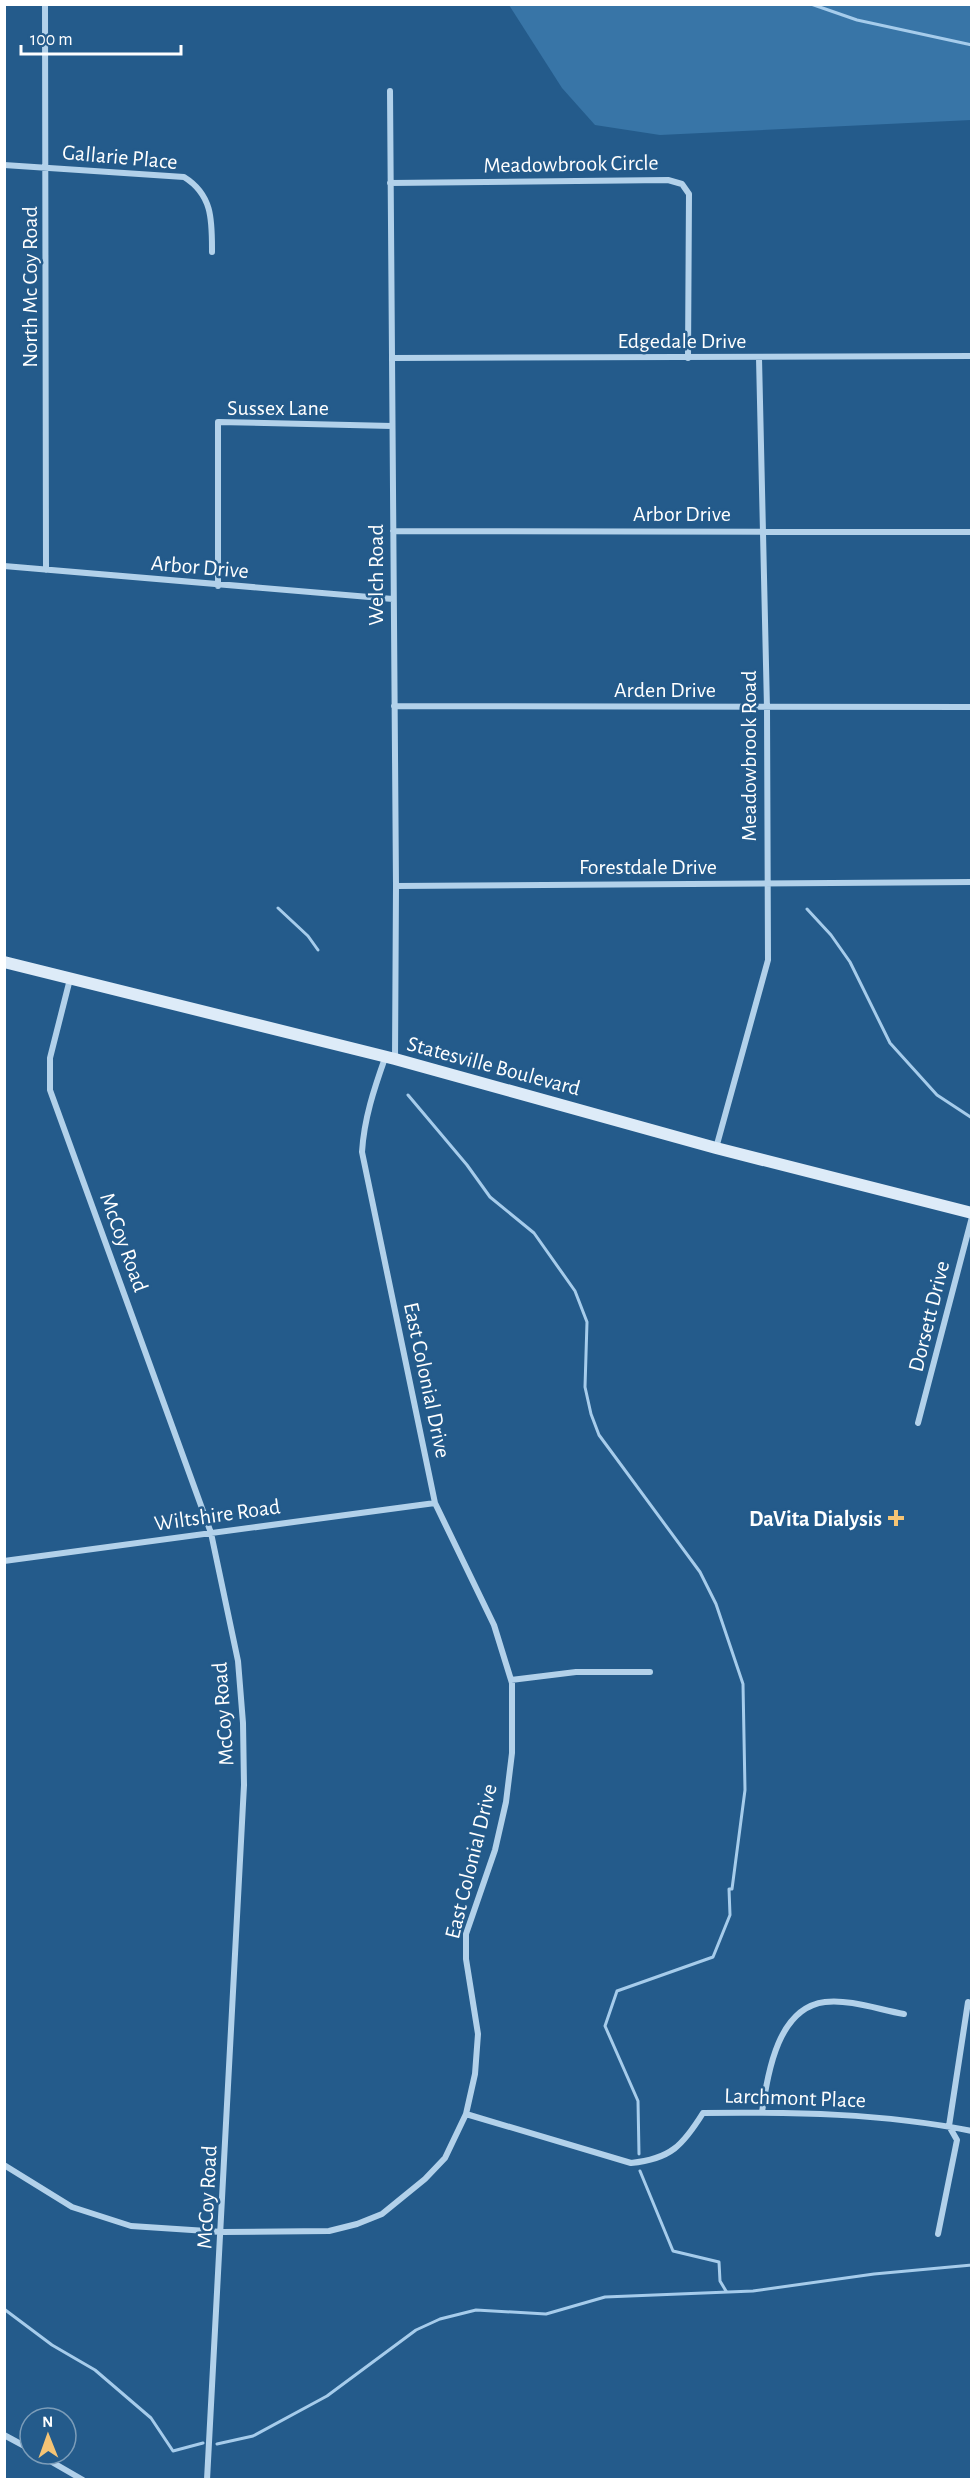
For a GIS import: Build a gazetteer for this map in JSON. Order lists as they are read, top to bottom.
{
  "streets": {
    "main road": ["Statesville Boulevard"],
    "street": [
      "Gallarie Place",
      "Meadowbrook Circle",
      "North Mc Coy Road",
      "Edgedale Drive",
      "Sussex Lane",
      "Arbor Drive",
      "Welch Road",
      "Arden Drive",
      "Meadowbrook Road",
      "Forestdale Drive",
      "McCoy Road",
      "Dorsett Drive",
      "East Colonial Drive",
      "Wiltshire Road",
      "Larchmont Place"
    ]
  },
  "crossings": [
    ["Gallarie Place", "North Mc Coy Road"],
    ["Meadowbrook Circle", "Edgedale Drive"],
    ["Meadowbrook Circle", "Welch Road"],
    ["North Mc Coy Road", "Arbor Drive"],
    ["Edgedale Drive", "Welch Road"],
    ["Edgedale Drive", "Meadowbrook Road"],
    ["Sussex Lane", "Arbor Drive"],
    ["Sussex Lane", "Welch Road"],
    ["Arbor Drive", "Welch Road"],
    ["Arbor Drive", "Meadowbrook Road"],
    ["Welch Road", "Arden Drive"],
    ["Welch Road", "Forestdale Drive"],
    ["Welch Road", "Statesville Boulevard"],
    ["Welch Road", "East Colonial Drive"],
    ["Arden Drive", "Meadowbrook Road"],
    ["Meadowbrook Road", "Forestdale Drive"],
    ["Meadowbrook Road", "Statesville Boulevard"],
    ["Statesville Boulevard", "McCoy Road"],
    ["Statesville Boulevard", "Dorsett Drive"],
    ["Statesville Boulevard", "East Colonial Drive"],
    ["McCoy Road", "East Colonial Drive"],
    ["McCoy Road", "Wiltshire Road"],
    ["East Colonial Drive", "Wiltshire Road"],
    ["East Colonial Drive", "Larchmont Place"]
  ],
  "places": {
    "health": ["DaVita Dialysis"]
  },
  "scale_bar": "100 m",
  "north": "top"
}
